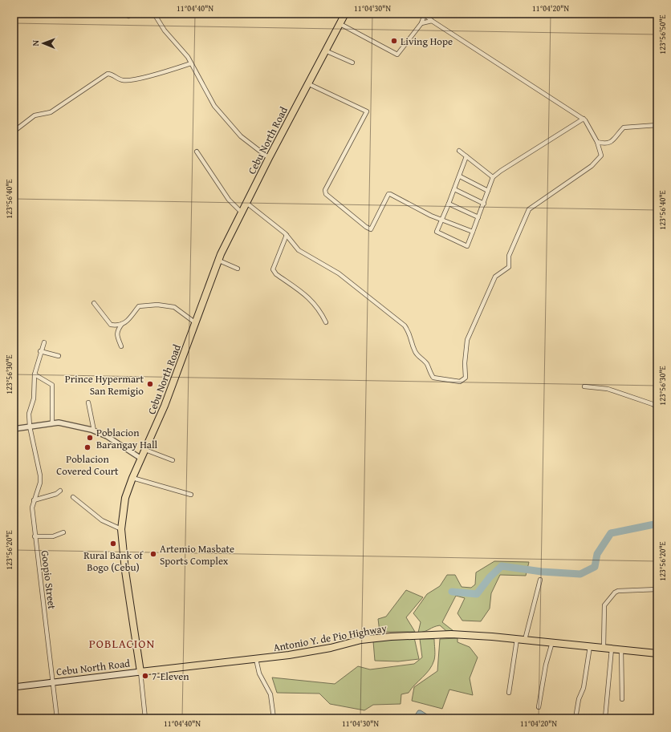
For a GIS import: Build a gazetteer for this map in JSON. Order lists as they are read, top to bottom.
{
  "streets": {
    "highway": ["Cebu North Road", "Antonio Y. de Pio Highway"],
    "street": ["Goopio Street"]
  },
  "crossings": [
    ["Cebu North Road", "Goopio Street"],
    ["Cebu North Road", "Antonio Y. de Pio Highway"]
  ],
  "districts": ["POBLACION"],
  "places": [
    "Living Hope",
    "Prince Hypermart San Remigio",
    "Poblacion Barangay Hall",
    "Poblacion Covered Court",
    "Rural Bank of Bogo (Cebu)",
    "Artemio Masbate Sports Complex",
    "7-Eleven"
  ],
  "north": "left",
  "coordinates": [
    "11°04'40\"N",
    "11°04'30\"N",
    "11°04'20\"N",
    "123°56'50\"E",
    "123°56'40\"E",
    "123°56'30\"E",
    "123°56'20\"E"
  ]
}
